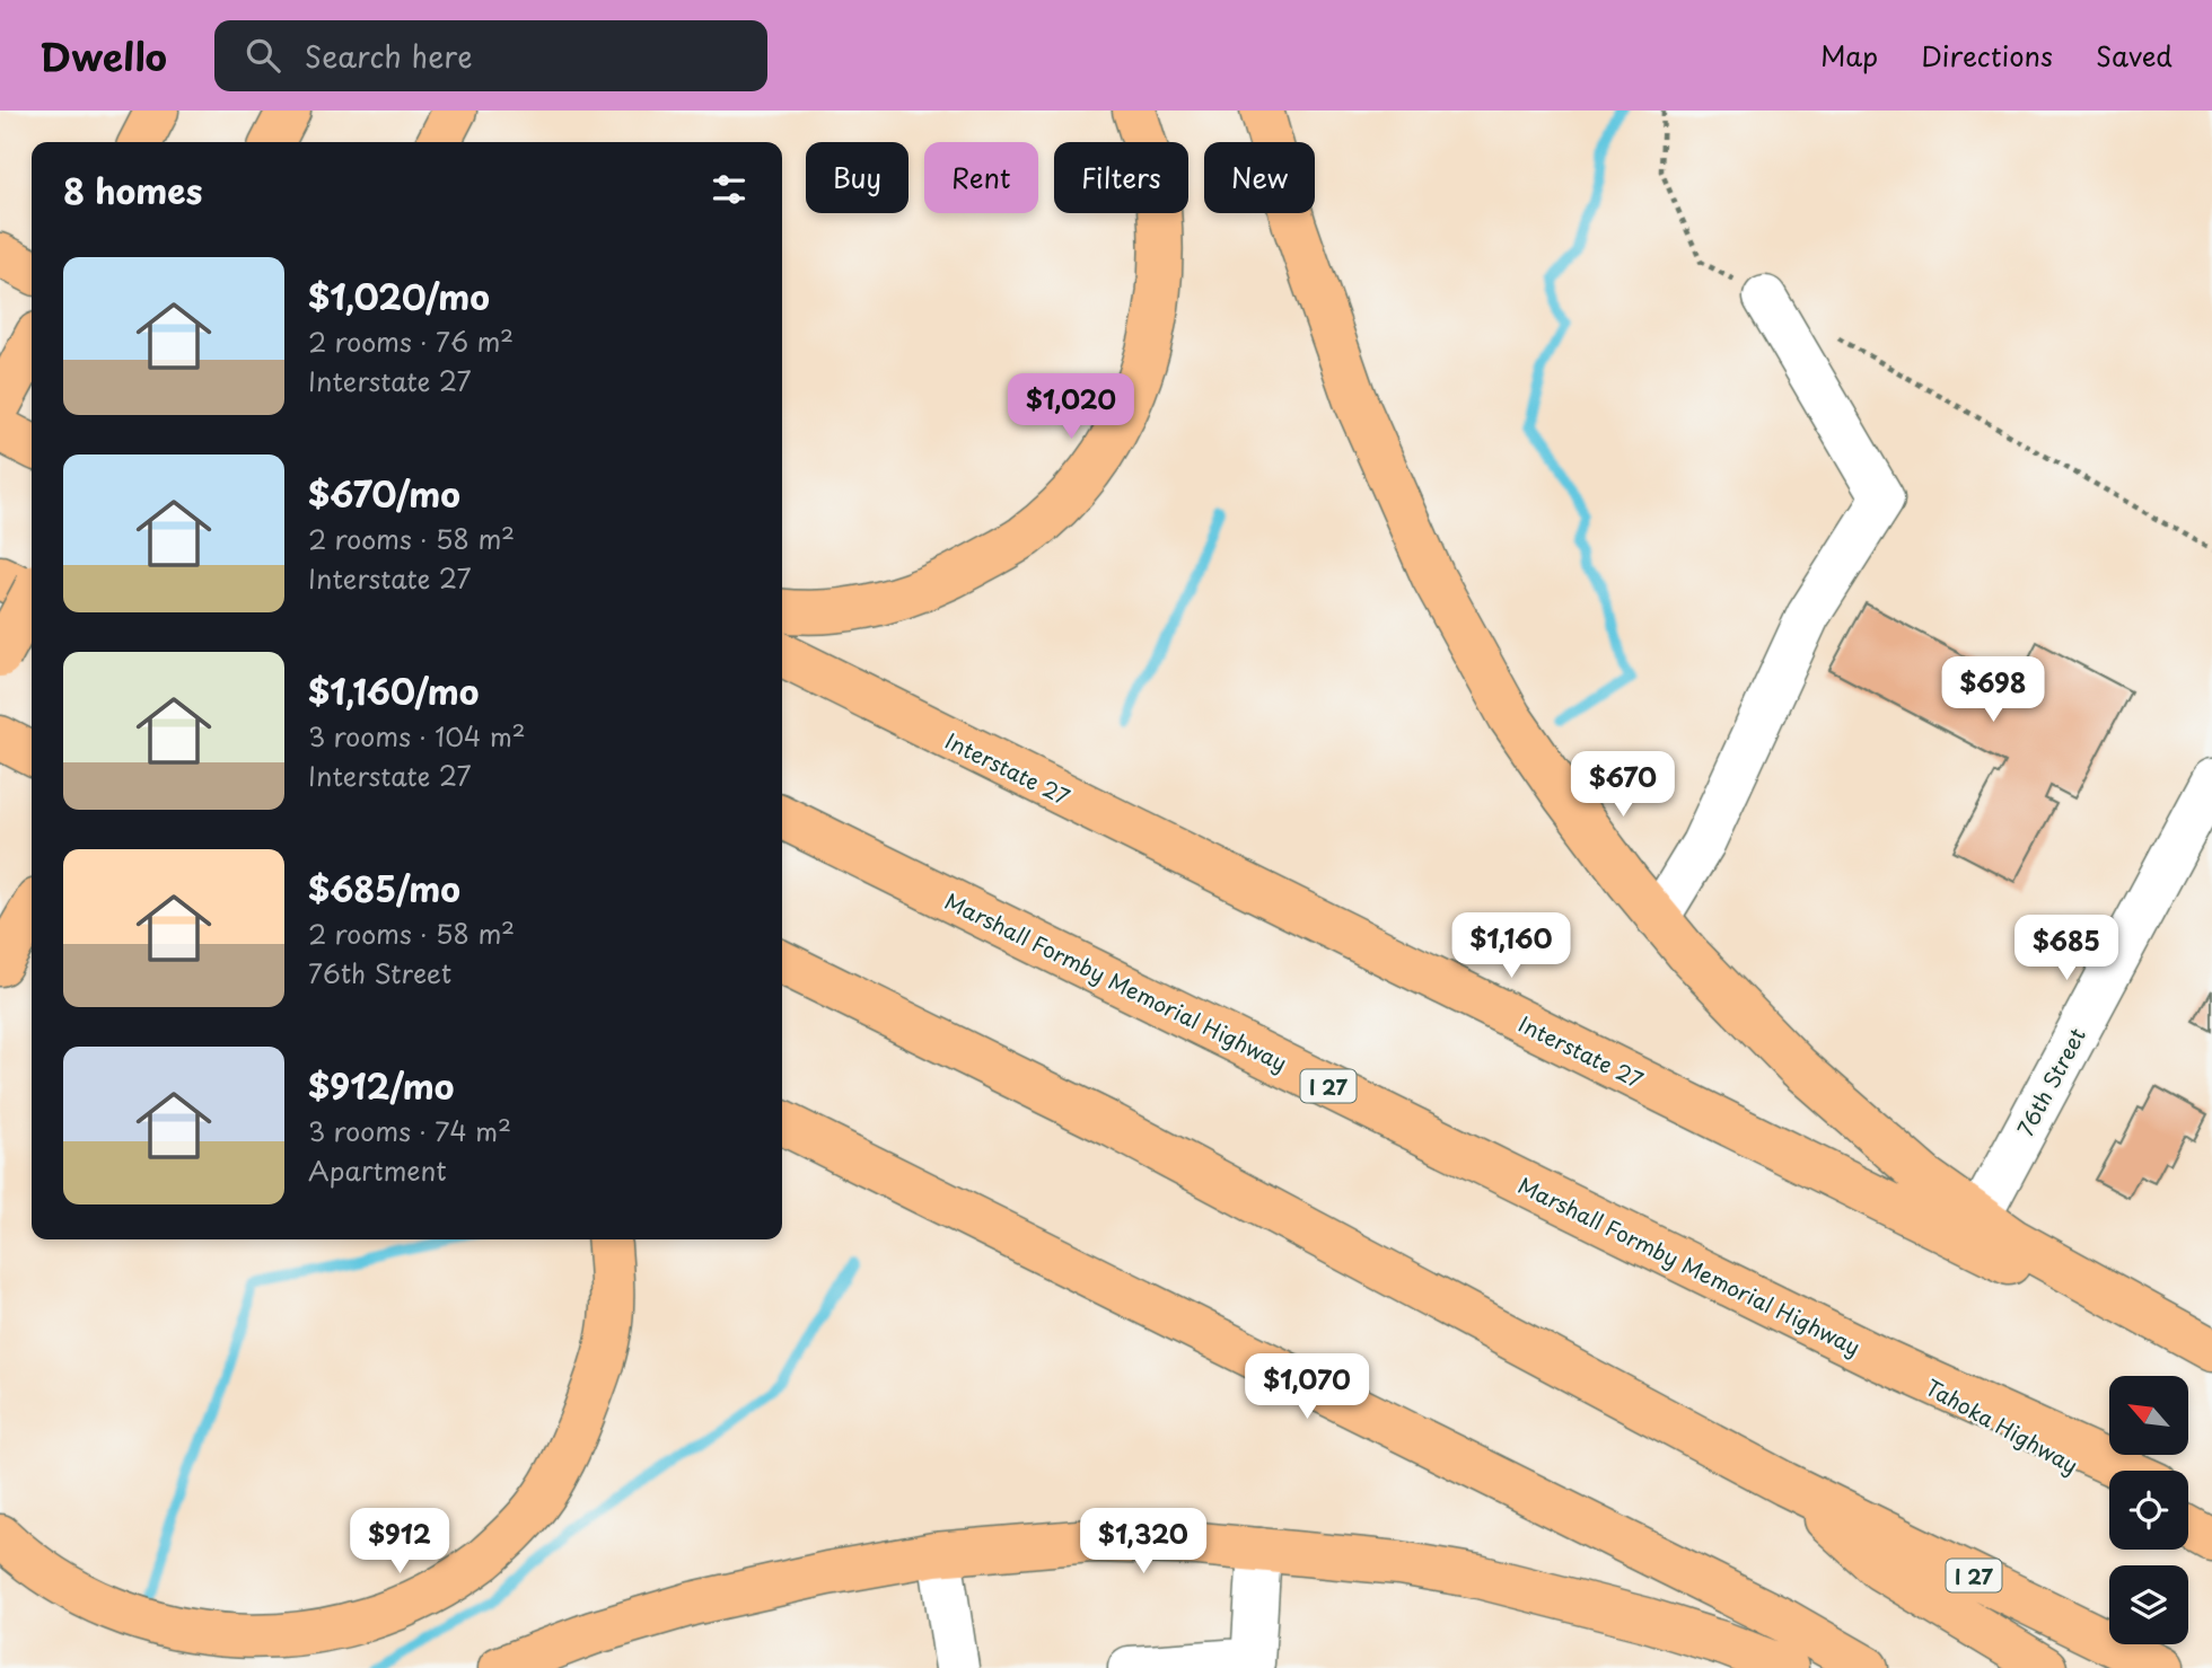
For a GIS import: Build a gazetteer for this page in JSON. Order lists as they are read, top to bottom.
{
  "streets": {
    "main road": [
      "Interstate 27",
      "Marshall Formby Memorial Highway",
      "I 27",
      "Tahoka Highway"
    ],
    "street": ["76th Street"]
  },
  "crossings": [
    ["Marshall Formby Memorial Highway", "Tahoka Highway"]
  ],
  "north": "top left",
  "page": {
    "header": "Dwello",
    "search": "Search here",
    "nav": ["Map", "Directions", "Saved"],
    "chip": [
      "Buy",
      "Rent",
      "Filters",
      "New"
    ],
    "heading": "8 homes",
    "list": [
      {
        "name": "$1,020/mo",
        "note": "2 rooms · 76 m² · Interstate 27"
      },
      {
        "name": "$670/mo",
        "note": "2 rooms · 58 m² · Interstate 27"
      },
      {
        "name": "$1,160/mo",
        "note": "3 rooms · 104 m² · Interstate 27"
      },
      {
        "name": "$685/mo",
        "note": "2 rooms · 58 m² · 76th Street"
      },
      {
        "name": "$912/mo",
        "note": "3 rooms · 74 m² · Apartment"
      }
    ],
    "price": [
      "$1,020",
      "$698",
      "$670",
      "$1,160",
      "$685",
      "$1,070",
      "$912",
      "$1,320"
    ]
  }
}
